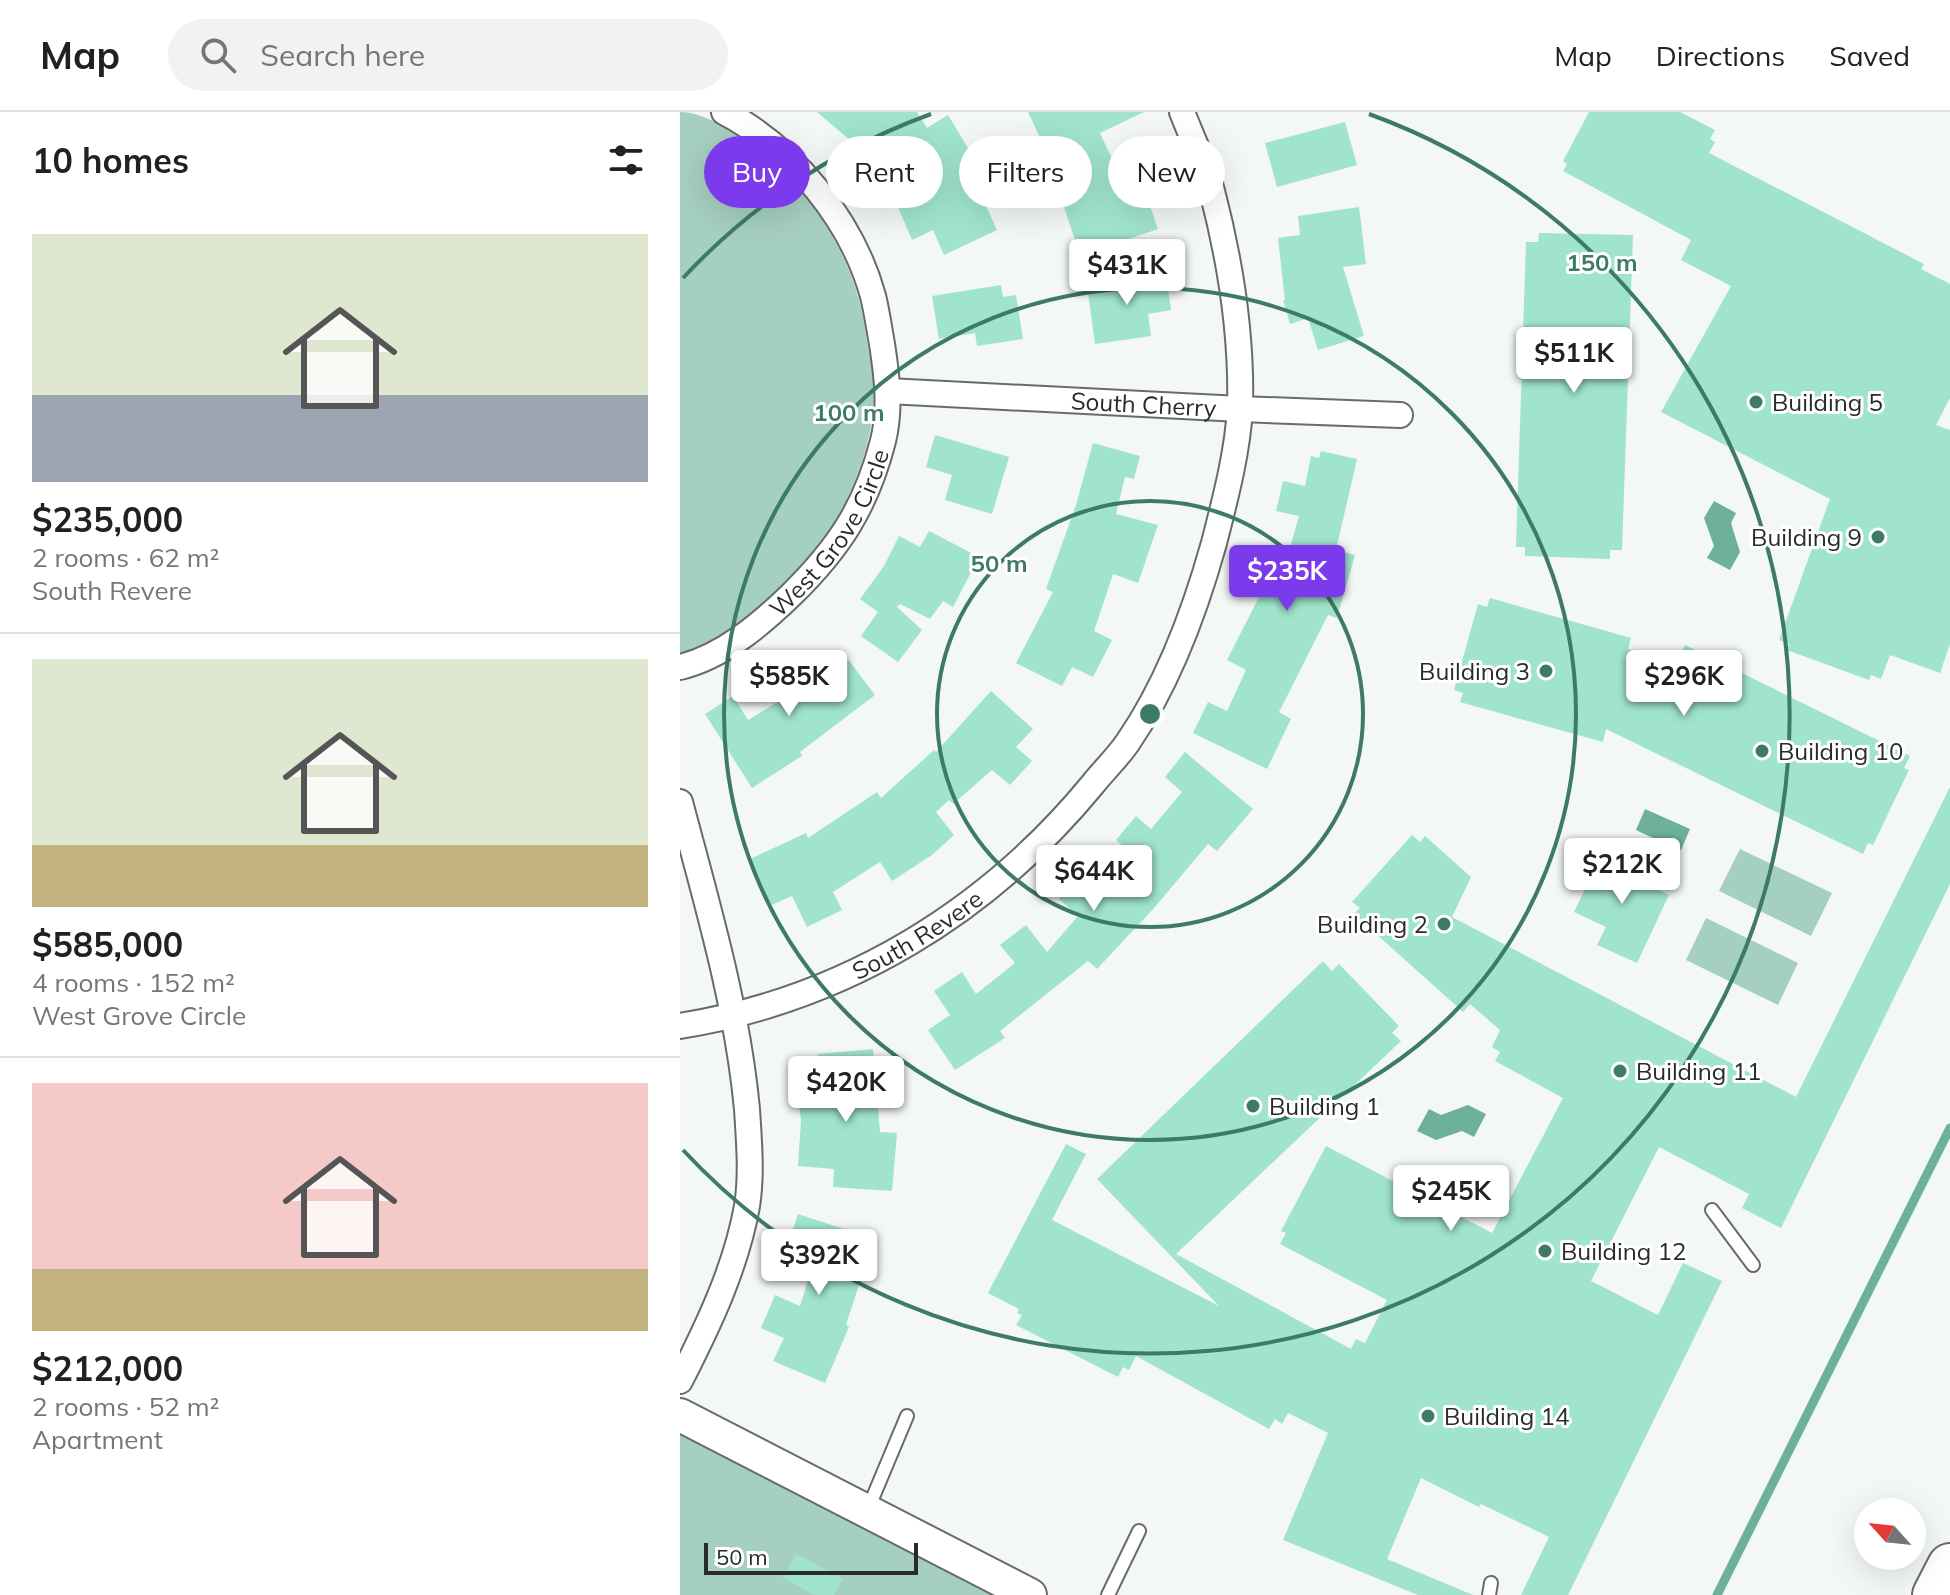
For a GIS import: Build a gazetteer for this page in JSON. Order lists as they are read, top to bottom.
{
  "streets": {
    "street": ["South Cherry", "West Grove Circle", "South Revere"]
  },
  "crossings": [
    ["South Cherry", "West Grove Circle"],
    ["South Cherry", "South Revere"]
  ],
  "places": [
    "Building 5",
    "Building 9",
    "Building 3",
    "Building 10",
    "Building 2",
    "Building 11",
    "Building 1",
    "Building 12",
    "Building 14"
  ],
  "scale_bar": "50 m",
  "north": "top left",
  "page": {
    "header": "Map",
    "search": "Search here",
    "nav": ["Map", "Directions", "Saved"],
    "heading": "10 homes",
    "chip": [
      "Buy",
      "Rent",
      "Filters",
      "New"
    ],
    "list": [
      {
        "name": "$235,000",
        "note": "2 rooms · 62 m² · South Revere"
      },
      {
        "name": "$585,000",
        "note": "4 rooms · 152 m² · West Grove Circle"
      },
      {
        "name": "$212,000",
        "note": "2 rooms · 52 m² · Apartment"
      }
    ],
    "price": [
      "$431K",
      "$511K",
      "$235K",
      "$585K",
      "$296K",
      "$212K",
      "$644K",
      "$420K",
      "$245K",
      "$392K"
    ],
    "scale": "50 m"
  },
  "rings": ["150 m", "100 m", "50 m"]
}
